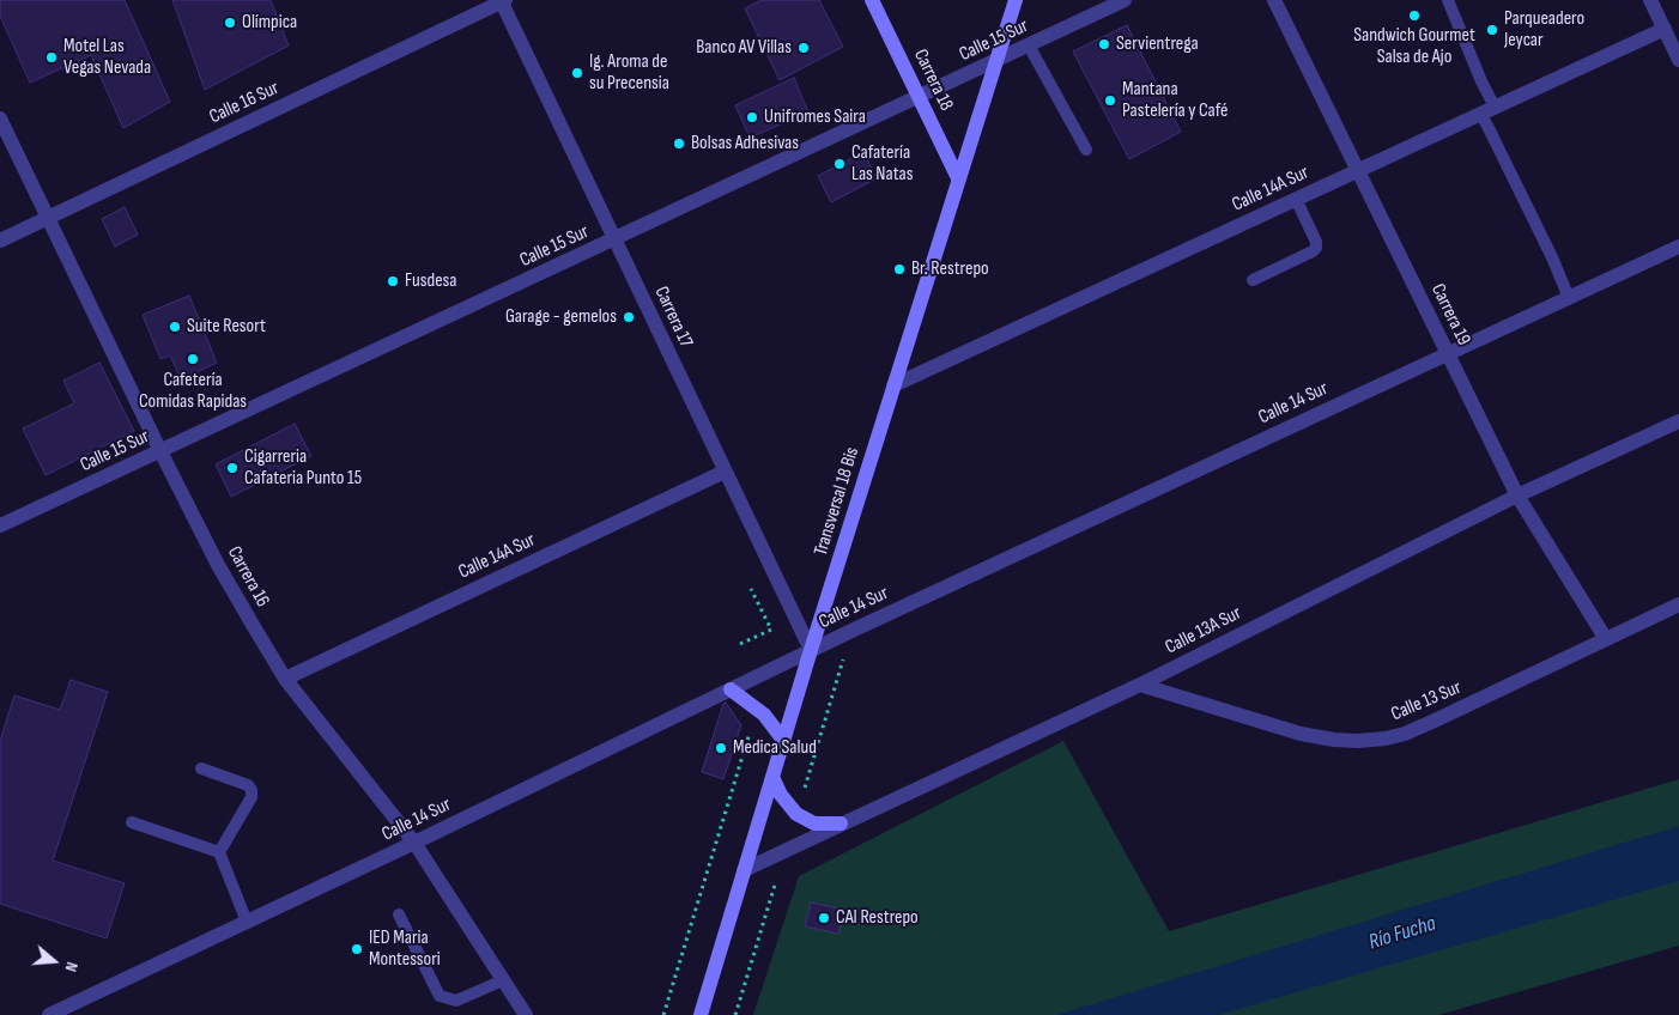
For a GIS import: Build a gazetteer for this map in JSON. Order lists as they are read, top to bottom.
{
  "streets": {
    "main road": ["Carrera 18", "Transversal 18 Bis"],
    "street": [
      "Calle 15 Sur",
      "Calle 16 Sur",
      "Calle 14A Sur",
      "Carrera 19",
      "Carrera 17",
      "Calle 14 Sur",
      "Carrera 16",
      "Calle 13A Sur",
      "Calle 13 Sur"
    ]
  },
  "crossings": [
    ["Calle 15 Sur", "Carrera 18"],
    ["Calle 15 Sur", "Carrera 17"],
    ["Calle 15 Sur", "Transversal 18 Bis"],
    ["Calle 15 Sur", "Carrera 16"],
    ["Carrera 18", "Transversal 18 Bis"],
    ["Calle 16 Sur", "Carrera 17"],
    ["Calle 16 Sur", "Carrera 16"],
    ["Calle 14A Sur", "Carrera 19"],
    ["Calle 14A Sur", "Carrera 17"],
    ["Calle 14A Sur", "Transversal 18 Bis"],
    ["Calle 14A Sur", "Carrera 16"],
    ["Carrera 19", "Calle 14 Sur"],
    ["Carrera 19", "Calle 13A Sur"],
    ["Carrera 19", "Calle 13 Sur"],
    ["Carrera 17", "Calle 14 Sur"],
    ["Carrera 17", "Transversal 18 Bis"],
    ["Calle 14 Sur", "Transversal 18 Bis"],
    ["Calle 14 Sur", "Carrera 16"],
    ["Transversal 18 Bis", "Calle 13A Sur"],
    ["Calle 13A Sur", "Calle 13 Sur"]
  ],
  "water": ["Río Fucha"],
  "places": [
    "Sandwich Gourmet Salsa de Ajo",
    "Olímpica",
    "Parqueadero Jeycar",
    "Servientrega",
    "Banco AV Villas",
    "Motel Las Vegas Nevada",
    "Ig. Aroma de su Precensia",
    "Mantana Pastelería y Café",
    "Unifromes Saira",
    "Bolsas Adhesivas",
    "Cafatería Las Natas",
    "Br. Restrepo",
    "Fusdesa",
    "Garage - gemelos",
    "Suite Resort",
    "Cafetería Comidas Rapidas",
    "Cigarreria Cafateria Punto 15",
    "Medica Salud",
    "CAI Restrepo",
    "IED Maria Montessori"
  ],
  "north": "right"
}
